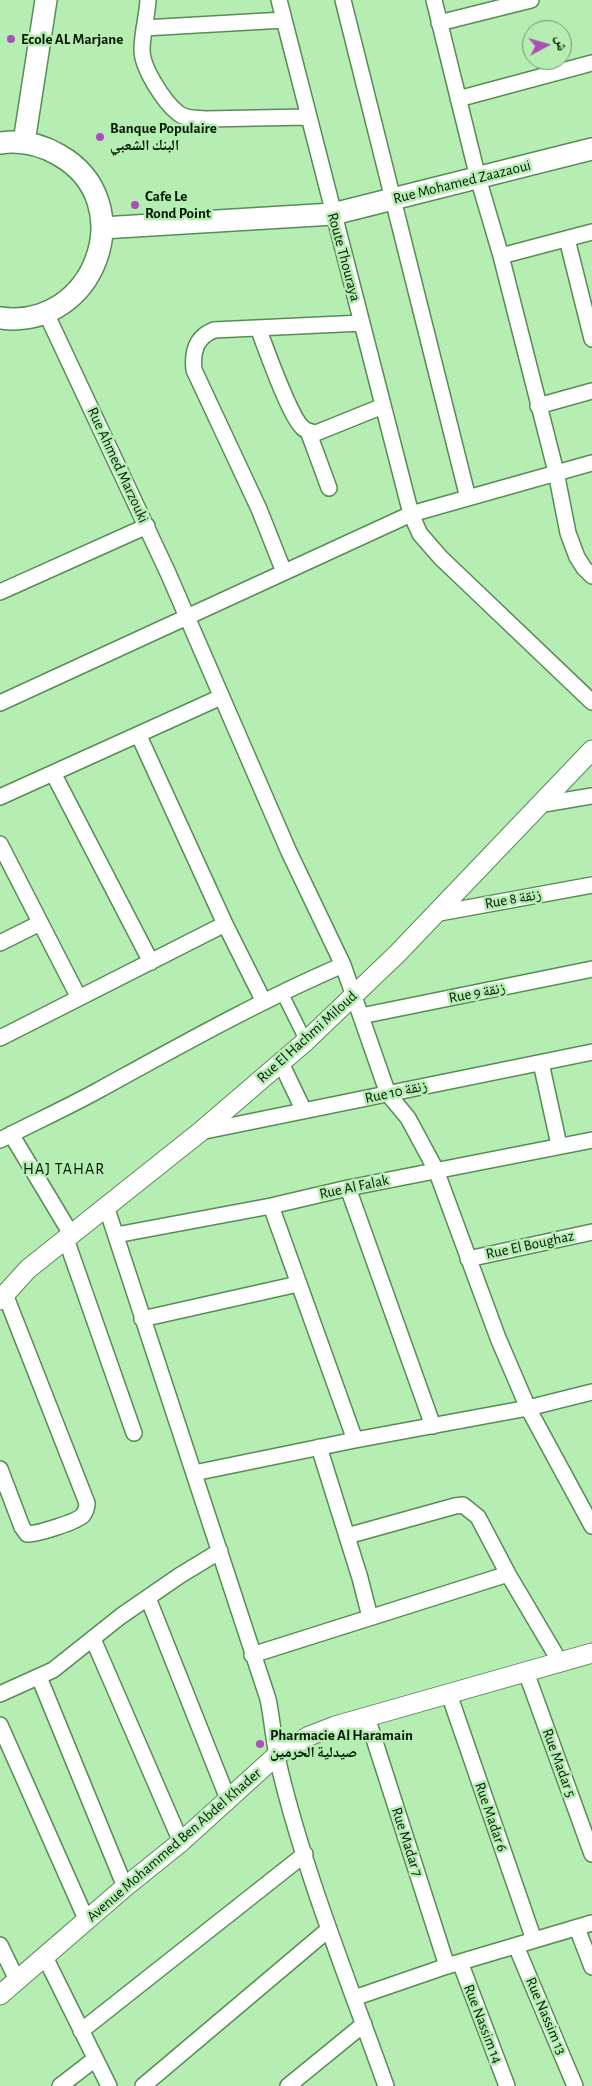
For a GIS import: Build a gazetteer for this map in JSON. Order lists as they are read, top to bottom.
{
  "streets": {
    "main road": ["Rue Mohamed Zaazaoui"],
    "street": [
      "Route Thouraya",
      "Rue Ahmed Marzouki",
      "Rue 8 زنقة",
      "Rue 9 زنقة",
      "Rue El Hachmi Miloud",
      "Rue 10 زنقة",
      "Rue Al Falak",
      "Rue El Boughaz",
      "Rue Madar 5",
      "Rue Madar 6",
      "Rue Madar 7",
      "Avenue Mohammed Ben Abdel Khader",
      "Rue Nassim 13",
      "Rue Nassim 14"
    ]
  },
  "crossings": [
    ["Rue Mohamed Zaazaoui", "Route Thouraya"],
    ["Rue Ahmed Marzouki", "Rue 9 زنقة"],
    ["Rue Ahmed Marzouki", "Rue El Hachmi Miloud"],
    ["Rue Ahmed Marzouki", "Rue 10 زنقة"],
    ["Rue 8 زنقة", "Rue El Hachmi Miloud"],
    ["Rue El Hachmi Miloud", "Rue 10 زنقة"],
    ["Rue Madar 5", "Avenue Mohammed Ben Abdel Khader"],
    ["Rue Madar 6", "Avenue Mohammed Ben Abdel Khader"],
    ["Rue Madar 7", "Avenue Mohammed Ben Abdel Khader"],
    ["Rue Madar 7", "Rue Nassim 14"]
  ],
  "districts": ["HAJ TAHAR"],
  "places": [
    "Ecole AL Marjane",
    "Banque Populaire البنك الشعبي",
    "Cafe Le Rond Point",
    "Pharmacie Al Haramain صيدلية الحرمين"
  ],
  "north": "right"
}
